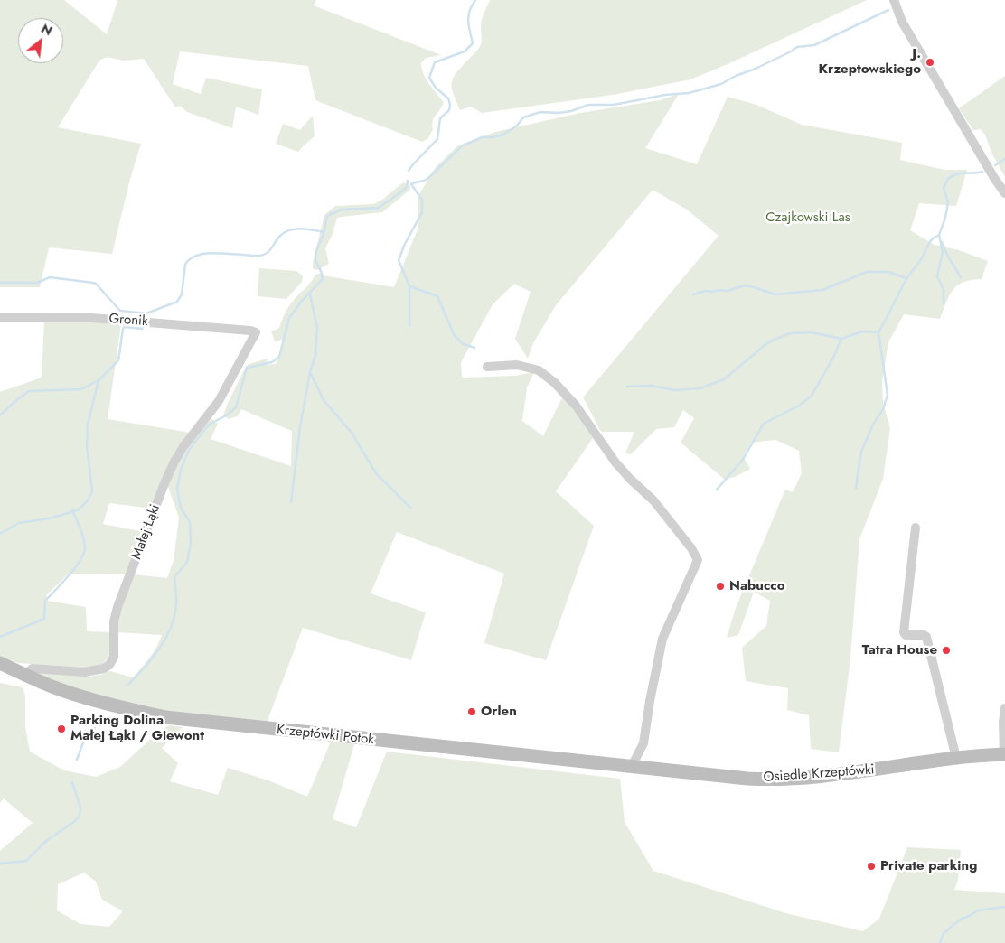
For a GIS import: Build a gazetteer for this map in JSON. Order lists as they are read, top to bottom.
{
  "streets": {
    "main road": ["Krzeptówki Potok", "Osiedle Krzeptówki"],
    "street": ["Gronik", "Małej Łąki"]
  },
  "crossings": [
    ["Gronik", "Małej Łąki"],
    ["Małej Łąki", "Krzeptówki Potok"],
    ["Krzeptówki Potok", "Osiedle Krzeptówki"]
  ],
  "parks": ["Czajkowski Las"],
  "places": [
    "J. Krzeptowskiego",
    "Nabucco",
    "Tatra House",
    "Orlen",
    "Parking Dolina Małej Łąki / Giewont",
    "Private parking"
  ],
  "north": "top right"
}
